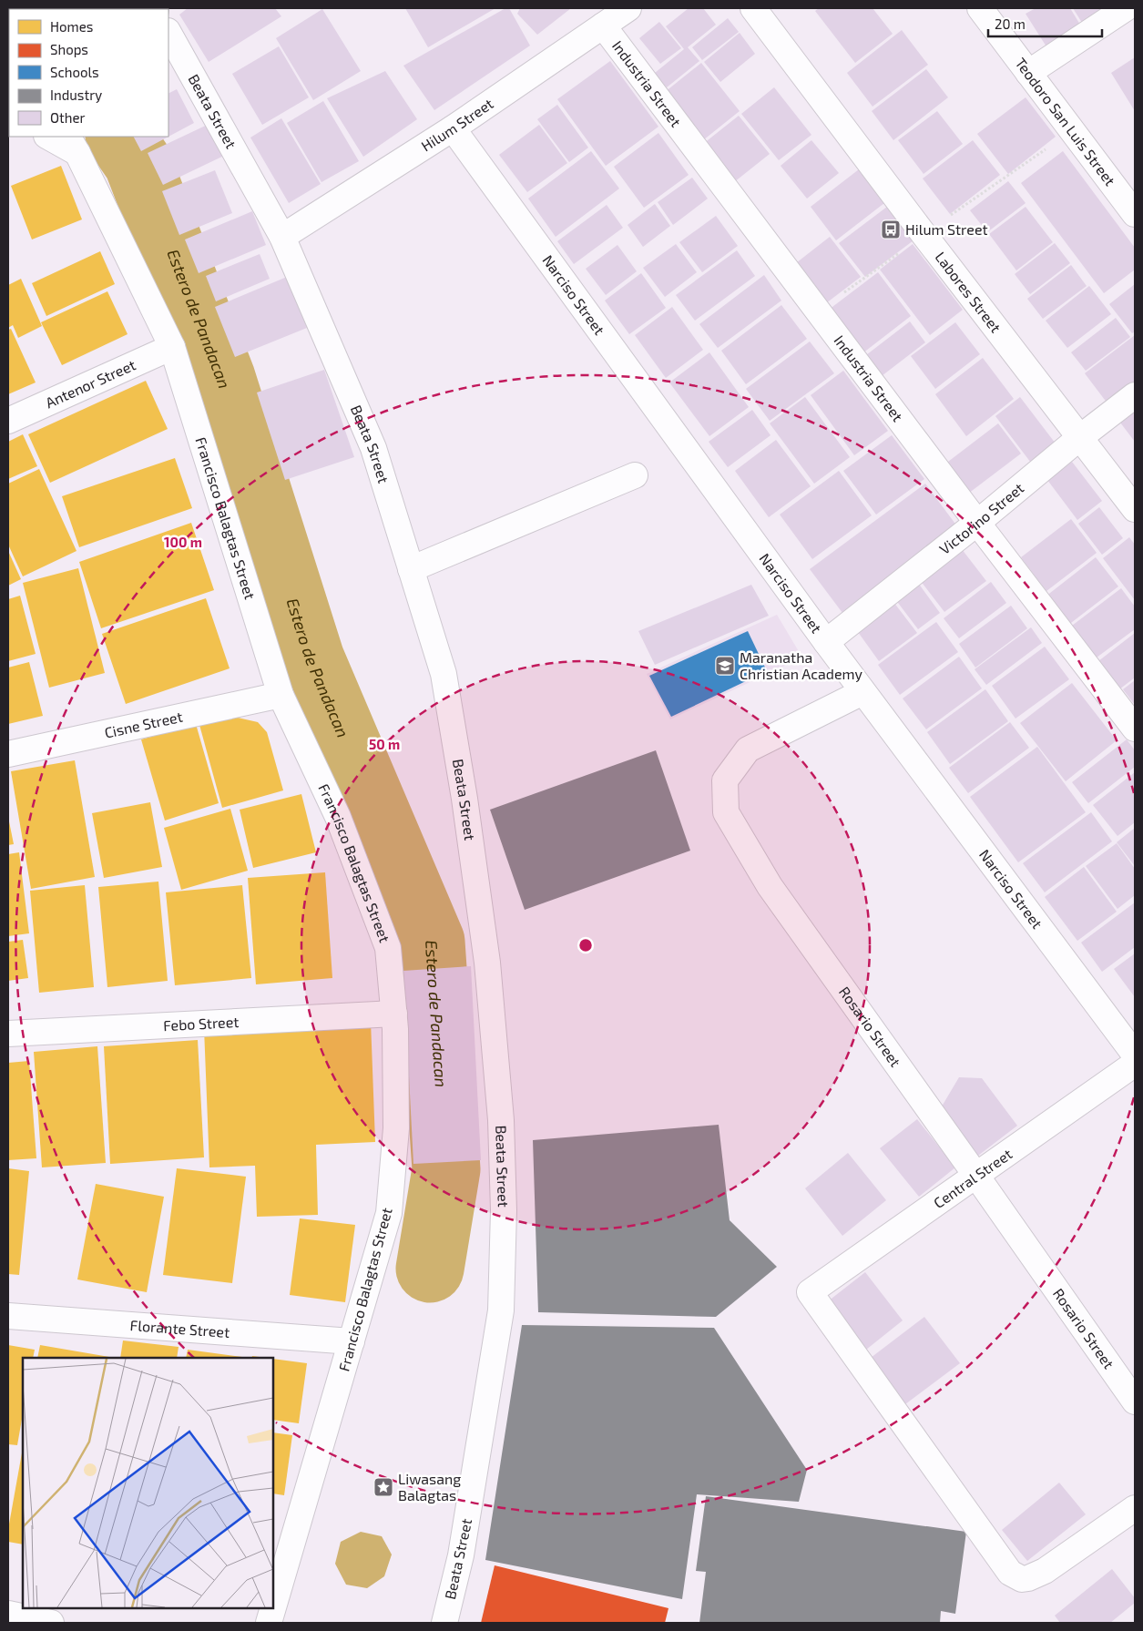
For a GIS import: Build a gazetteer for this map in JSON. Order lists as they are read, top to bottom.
{
  "streets": {
    "street": [
      "Industria Street",
      "Beata Street",
      "Teodoro San Luis Street",
      "Hilum Street",
      "Labores Street",
      "Narciso Street",
      "Antenor Street",
      "Francisco Balagtas Street",
      "Victorino Street",
      "Cisne Street",
      "Febo Street",
      "Rosario Street",
      "Central Street",
      "Florante Street"
    ]
  },
  "crossings": [
    ["Industria Street", "Hilum Street"],
    ["Industria Street", "Victorino Street"],
    ["Beata Street", "Hilum Street"],
    ["Hilum Street", "Narciso Street"],
    ["Labores Street", "Victorino Street"],
    ["Narciso Street", "Victorino Street"],
    ["Narciso Street", "Rosario Street"],
    ["Antenor Street", "Francisco Balagtas Street"],
    ["Francisco Balagtas Street", "Cisne Street"],
    ["Francisco Balagtas Street", "Febo Street"],
    ["Francisco Balagtas Street", "Florante Street"],
    ["Rosario Street", "Central Street"]
  ],
  "water": ["Estero de Pandacan"],
  "places": {
    "bus stop": ["Hilum Street"],
    "school or university": ["Maranatha Christian Academy"],
    "place": ["Liwasang Balagtas"]
  },
  "legend": [
    "Homes",
    "Shops",
    "Schools",
    "Industry",
    "Other"
  ],
  "scale_bar": "20 m",
  "rings": ["100 m", "50 m"]
}
